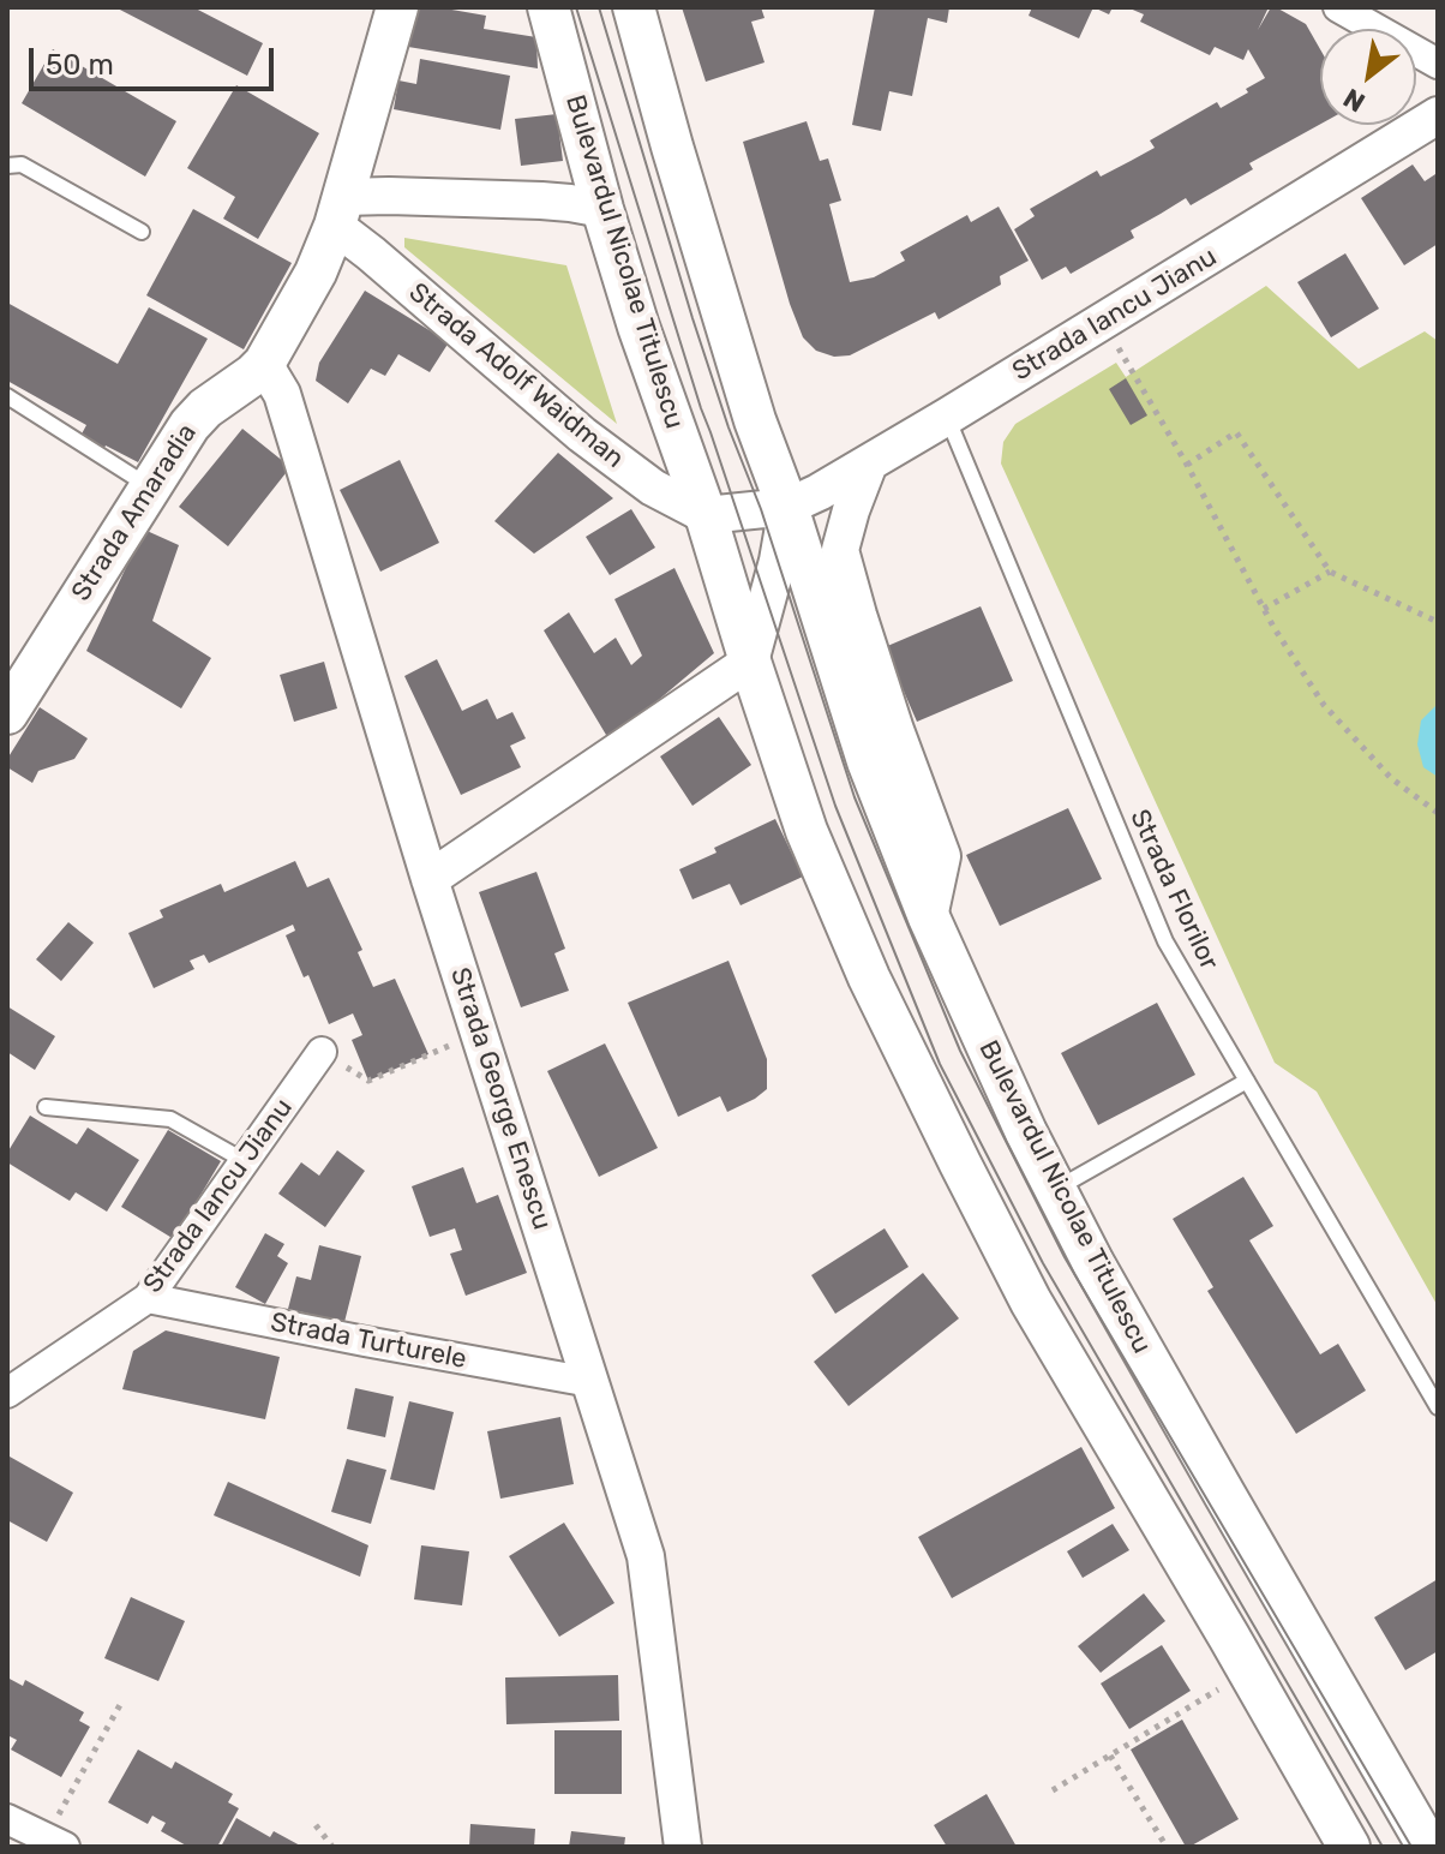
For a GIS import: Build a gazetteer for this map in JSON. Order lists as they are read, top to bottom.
{
  "streets": {
    "main road": ["Bulevardul Nicolae Titulescu", "Strada Amaradia"],
    "street": [
      "Strada Iancu Jianu",
      "Strada Adolf Waidman",
      "Strada George Enescu",
      "Strada Turturele"
    ],
    "lane": ["Strada Florilor"]
  },
  "crossings": [
    ["Bulevardul Nicolae Titulescu", "Strada Iancu Jianu"],
    ["Bulevardul Nicolae Titulescu", "Strada Adolf Waidman"],
    ["Strada Iancu Jianu", "Strada Florilor"],
    ["Strada Iancu Jianu", "Strada Turturele"],
    ["Strada Adolf Waidman", "Strada Amaradia"],
    ["Strada Amaradia", "Strada George Enescu"],
    ["Strada George Enescu", "Strada Turturele"]
  ],
  "scale_bar": "50 m",
  "north": "bottom left"
}
